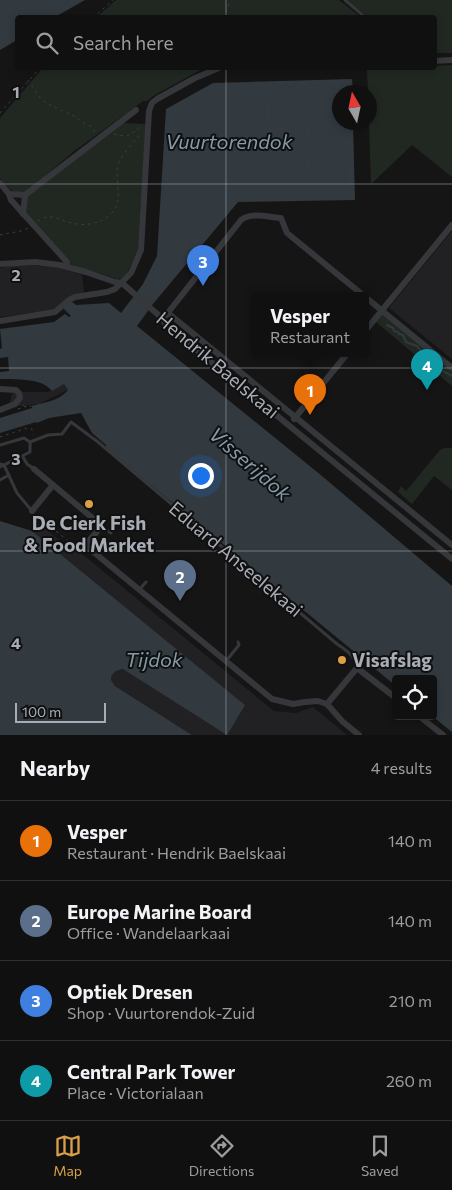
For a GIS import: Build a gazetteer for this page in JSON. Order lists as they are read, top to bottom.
{
  "streets": {
    "street": ["Hendrik Baelskaai", "Eduard Anseelekaai"]
  },
  "water": ["Vuurtorendok", "Visserijdok", "Tijdok"],
  "places": ["De Cierk Fish & Food Market", "Visafslag"],
  "scale_bar": "100 m",
  "north": "top",
  "page": {
    "search": "Search here",
    "pins": [
      "3",
      "4",
      "1",
      "2"
    ],
    "popup": ["Vesper", "Restaurant"],
    "scale": "100 m",
    "heading": ["Nearby", "4 results"],
    "list": [
      {
        "mark": "1",
        "name": "Vesper",
        "note": "Restaurant · Hendrik Baelskaai",
        "value": "140 m"
      },
      {
        "mark": "2",
        "name": "Europe Marine Board",
        "note": "Office · Wandelaarkaai",
        "value": "140 m"
      },
      {
        "mark": "3",
        "name": "Optiek Dresen",
        "note": "Shop · Vuurtorendok-Zuid",
        "value": "210 m"
      },
      {
        "mark": "4",
        "name": "Central Park Tower",
        "note": "Place · Victorialaan",
        "value": "260 m"
      }
    ],
    "nav": ["Map", "Directions", "Saved"]
  },
  "grid": {
    "rows": [
      "1",
      "2",
      "3",
      "4"
    ]
  }
}
